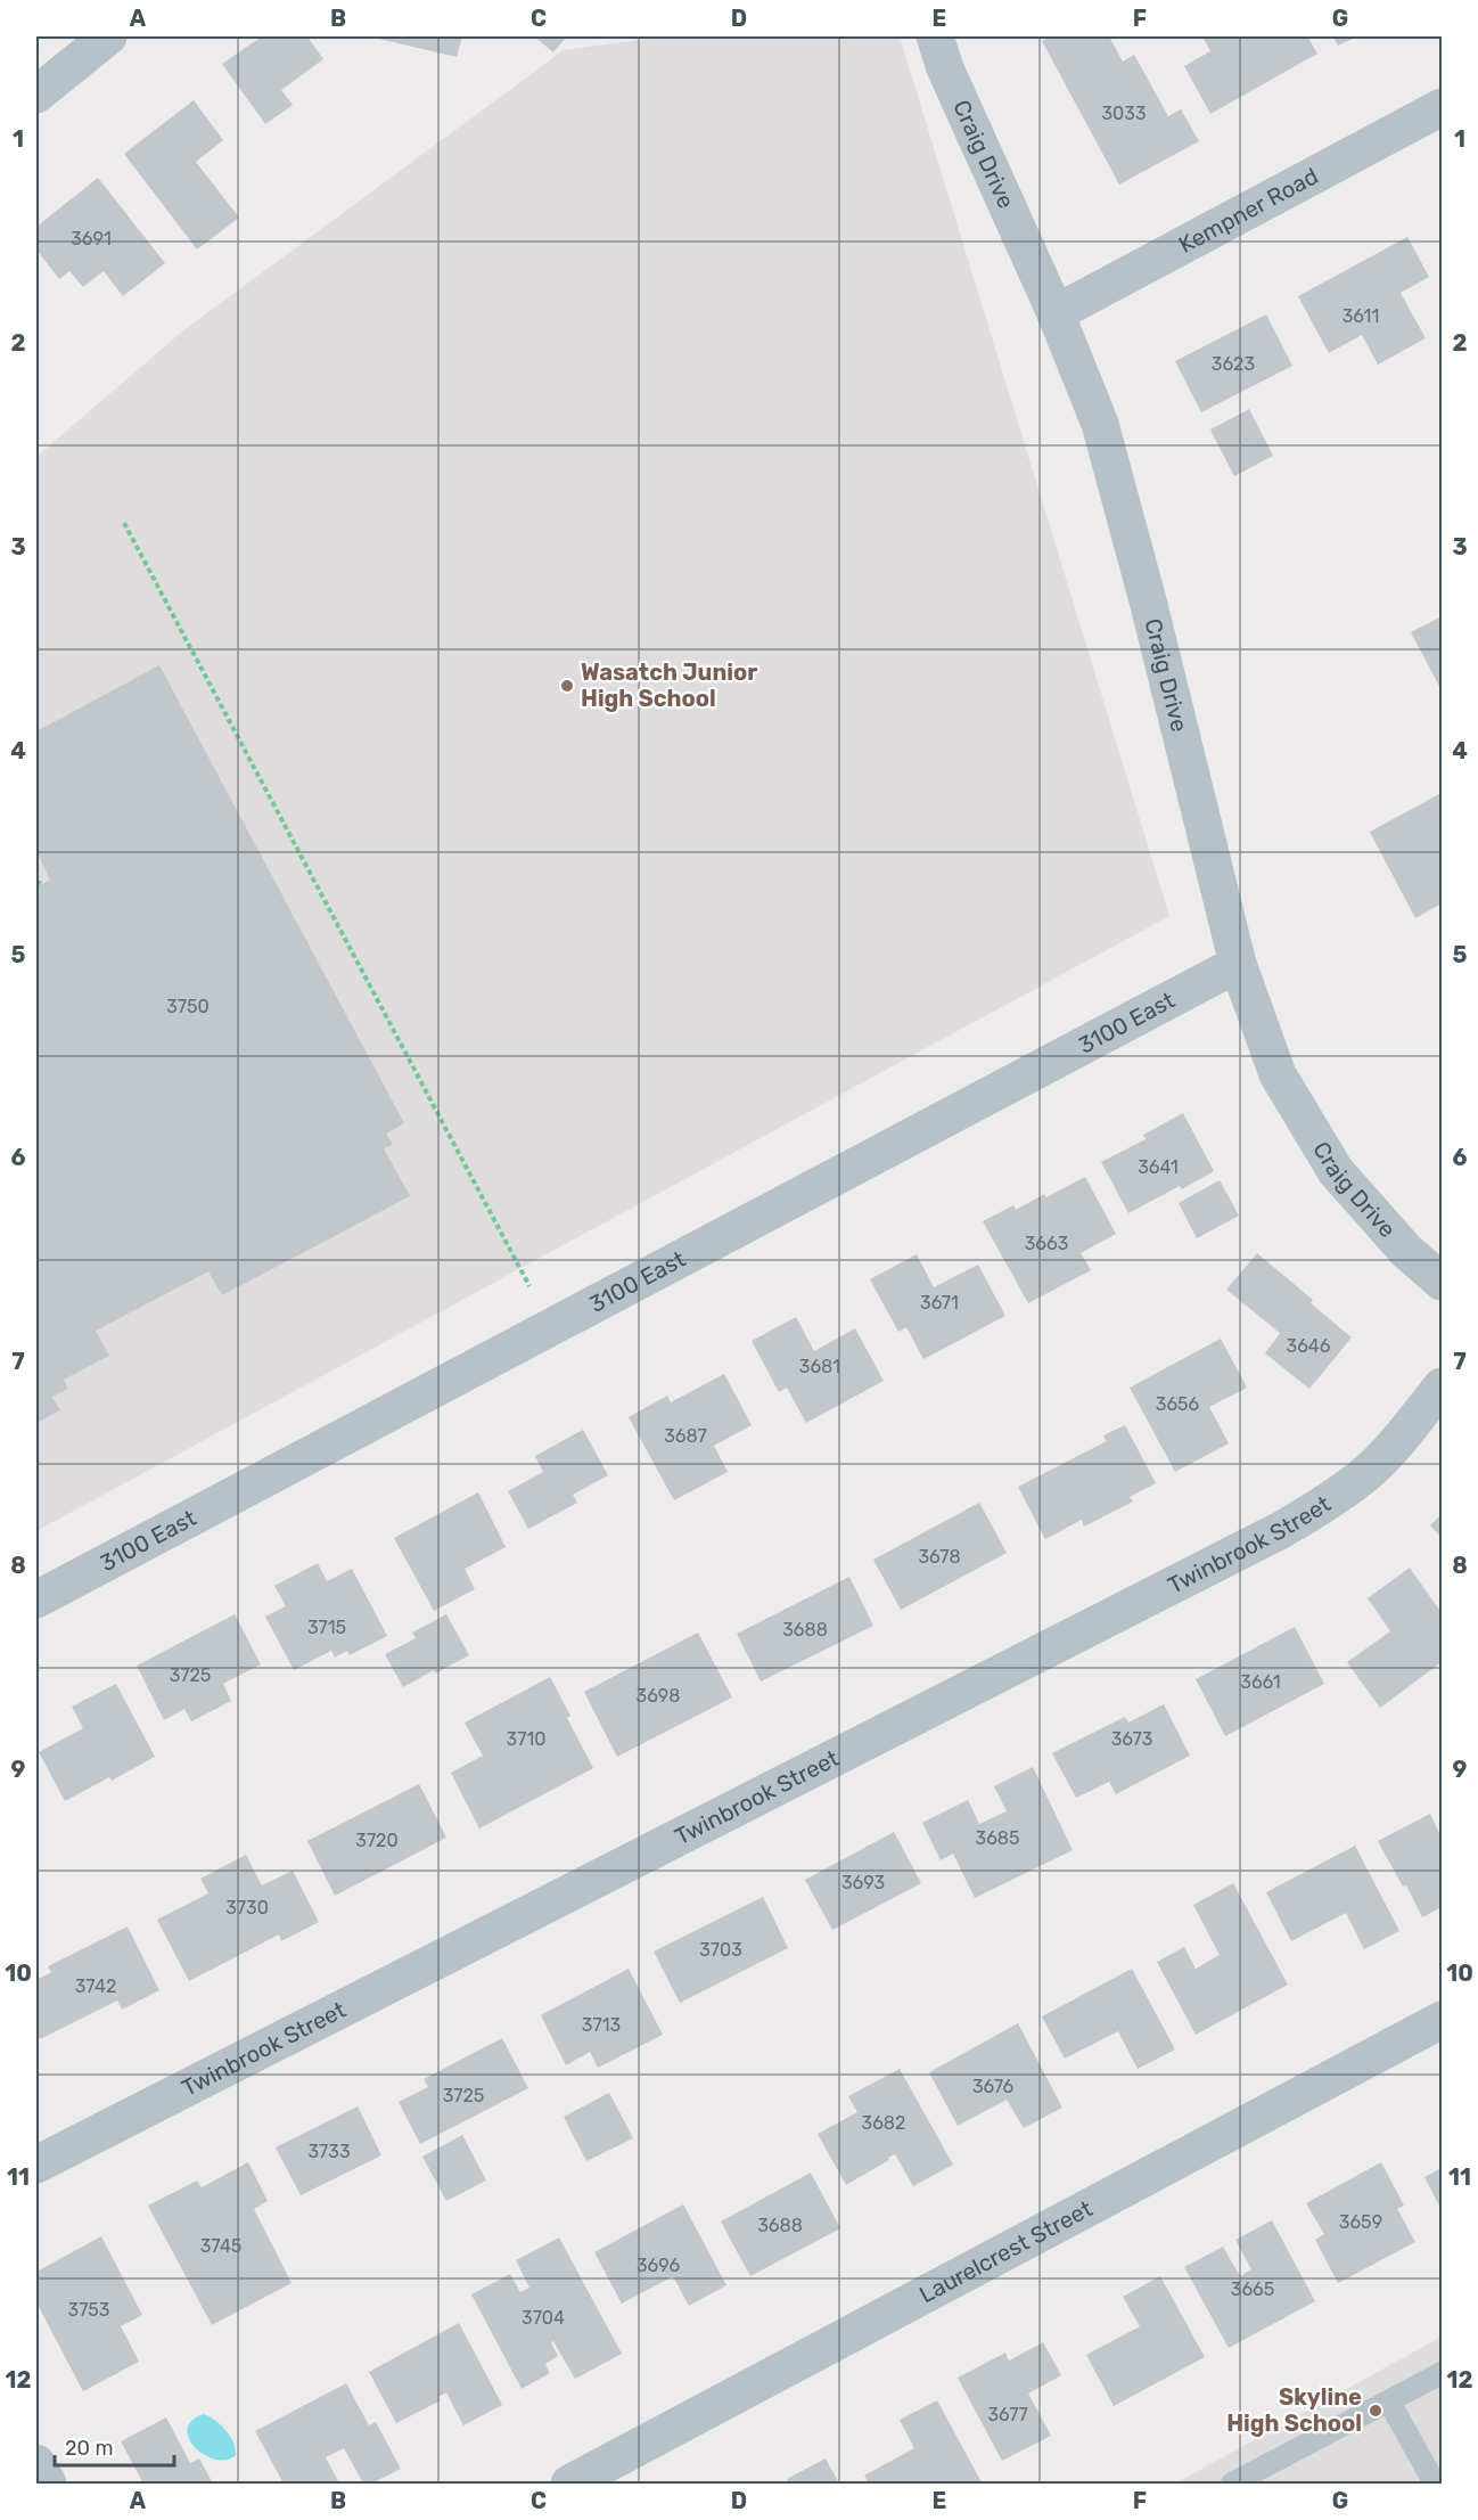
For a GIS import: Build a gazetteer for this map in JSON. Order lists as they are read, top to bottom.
{
  "streets": {
    "street": [
      "Craig Drive",
      "Kempner Road",
      "3100 East",
      "Twinbrook Street",
      "Laurelcrest Street"
    ]
  },
  "crossings": [
    ["Craig Drive", "Kempner Road"],
    ["Craig Drive", "3100 East"]
  ],
  "places": ["Wasatch Junior High School", "Skyline High School"],
  "house_numbers": [
    "3033",
    "3691",
    "3611",
    "3623",
    "3750",
    "3641",
    "3663",
    "3671",
    "3646",
    "3681",
    "3656",
    "3687",
    "3678",
    "3715",
    "3688",
    "3725",
    "3661",
    "3698",
    "3710",
    "3673",
    "3685",
    "3720",
    "3693",
    "3730",
    "3703",
    "3742",
    "3713",
    "3676",
    "3725",
    "3682",
    "3733",
    "3659",
    "3688",
    "3745",
    "3696",
    "3665",
    "3753",
    "3704",
    "3677"
  ],
  "scale_bar": "20 m",
  "grid": {
    "columns": [
      "A",
      "B",
      "C",
      "D",
      "E",
      "F",
      "G"
    ],
    "rows": [
      "1",
      "2",
      "3",
      "4",
      "5",
      "6",
      "7",
      "8",
      "9",
      "10",
      "11",
      "12"
    ]
  }
}
